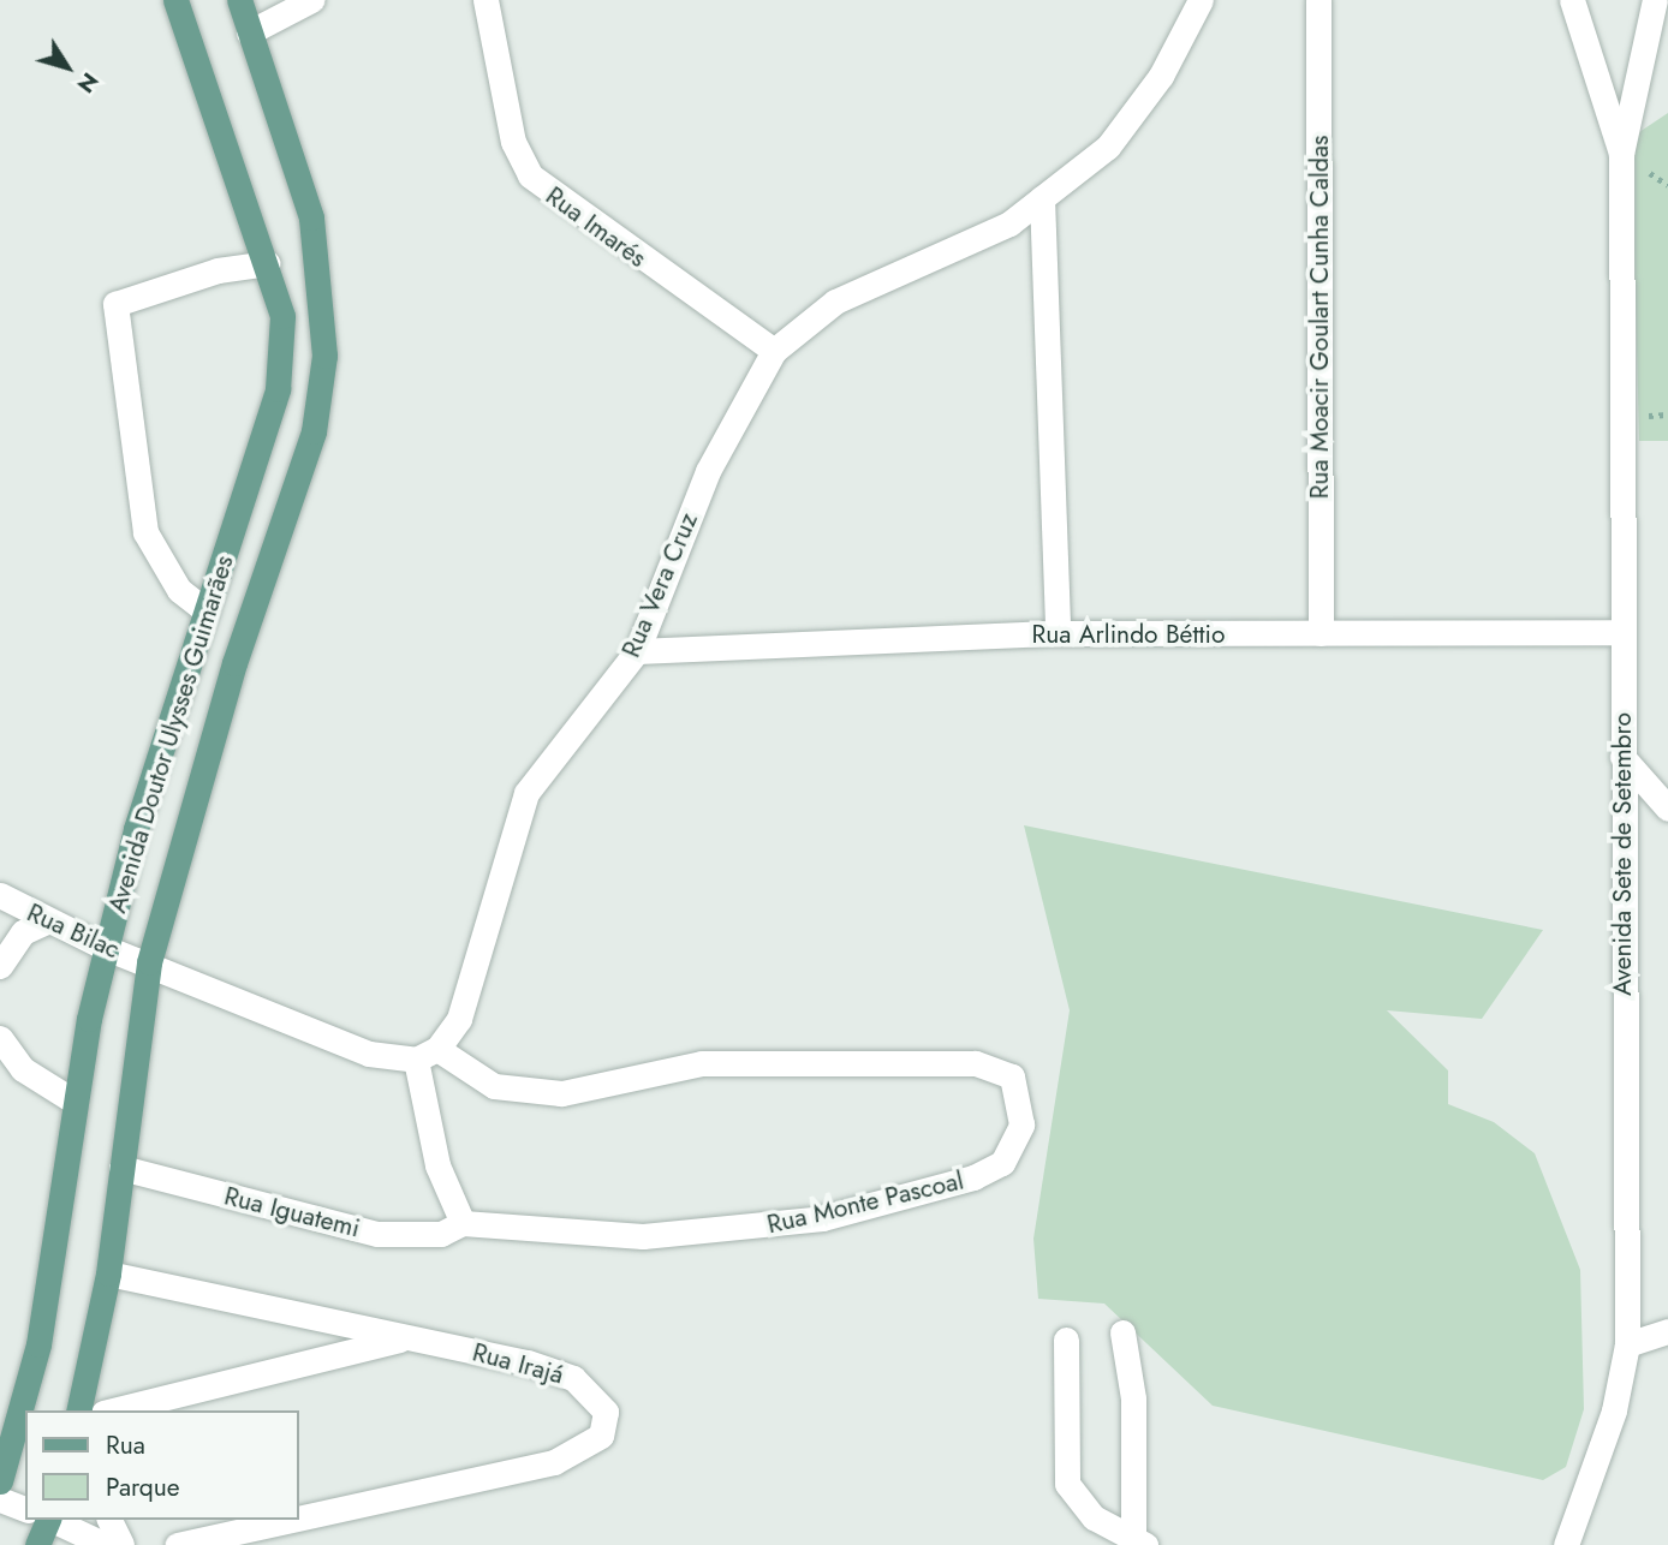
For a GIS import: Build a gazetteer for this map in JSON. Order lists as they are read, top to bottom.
{
  "streets": {
    "main road": ["Avenida Doutor Ulysses Guimarães"],
    "street": [
      "Rua Imarés",
      "Rua Moacir Goulart Cunha Caldas",
      "Rua Vera Cruz",
      "Rua Arlindo Béttio",
      "Avenida Sete de Setembro",
      "Rua Bilac",
      "Rua Monte Pascoal",
      "Rua Iguatemi",
      "Rua Irajá"
    ]
  },
  "crossings": [
    ["Rua Imarés", "Rua Vera Cruz"],
    ["Rua Moacir Goulart Cunha Caldas", "Rua Arlindo Béttio"],
    ["Rua Vera Cruz", "Rua Arlindo Béttio"],
    ["Rua Vera Cruz", "Rua Monte Pascoal"],
    ["Rua Arlindo Béttio", "Avenida Sete de Setembro"],
    ["Avenida Doutor Ulysses Guimarães", "Rua Bilac"],
    ["Avenida Doutor Ulysses Guimarães", "Rua Iguatemi"],
    ["Avenida Doutor Ulysses Guimarães", "Rua Irajá"],
    ["Rua Monte Pascoal", "Rua Iguatemi"]
  ],
  "legend": ["Rua", "Parque"],
  "north": "bottom right"
}
